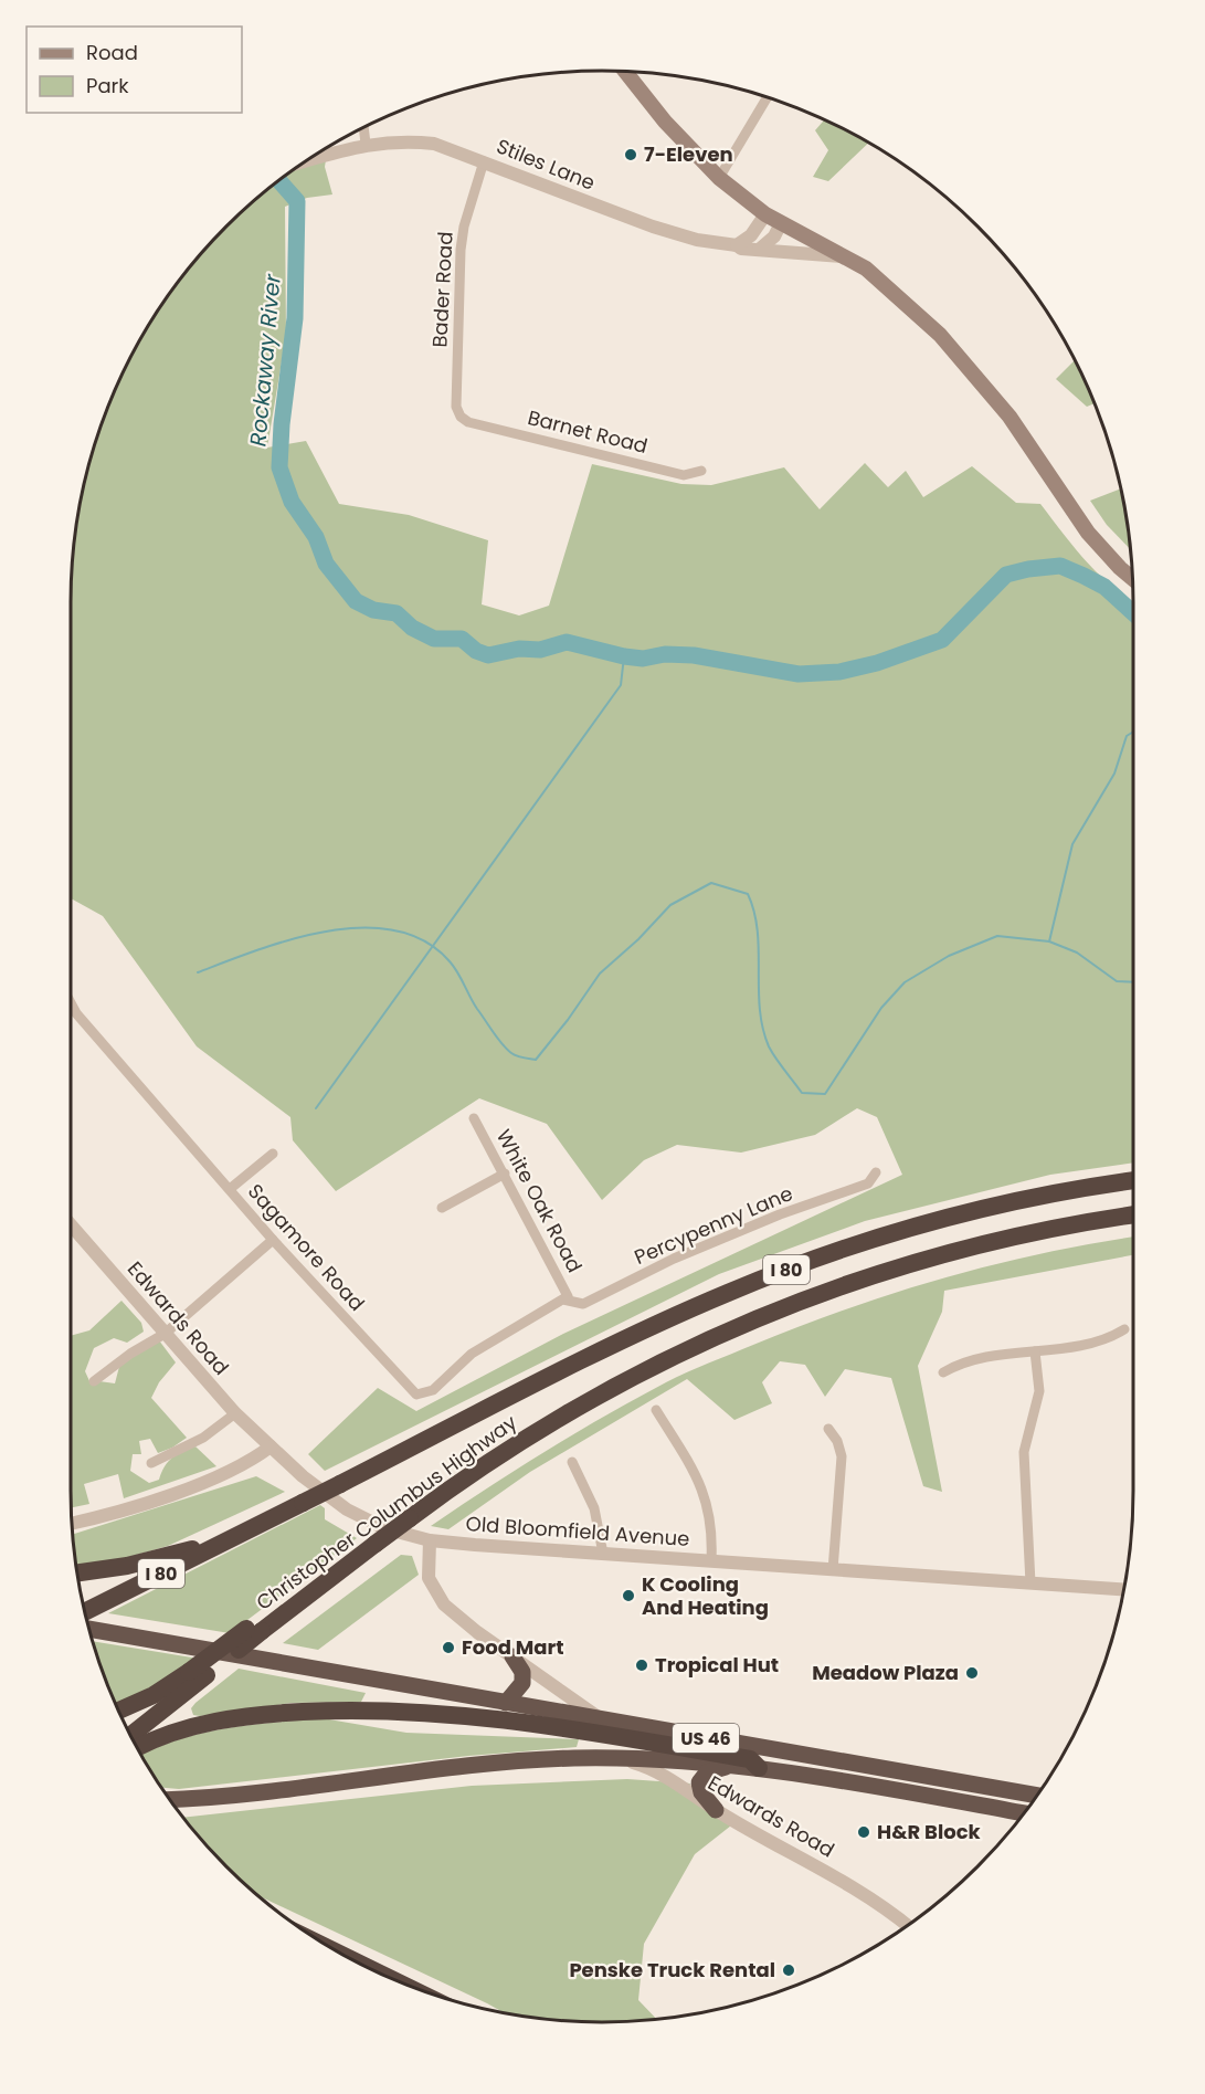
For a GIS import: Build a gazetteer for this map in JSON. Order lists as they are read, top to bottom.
{
  "streets": {
    "highway": ["I 80", "Christopher Columbus Highway", "US 46"],
    "street": [
      "Stiles Lane",
      "Bader Road",
      "Barnet Road",
      "White Oak Road",
      "Percypenny Lane",
      "Sagamore Road",
      "Edwards Road",
      "Old Bloomfield Avenue"
    ]
  },
  "crossings": [
    ["Stiles Lane", "Bader Road"],
    ["Bader Road", "Barnet Road"],
    ["White Oak Road", "Percypenny Lane"],
    ["White Oak Road", "Sagamore Road"],
    ["Percypenny Lane", "Sagamore Road"],
    ["Edwards Road", "Old Bloomfield Avenue"],
    ["Edwards Road", "US 46"]
  ],
  "water": ["Rockaway River"],
  "places": [
    "7-Eleven",
    "K Cooling And Heating",
    "Food Mart",
    "Tropical Hut",
    "Meadow Plaza",
    "H&R Block",
    "Penske Truck Rental"
  ],
  "legend": ["Road", "Park"]
}
